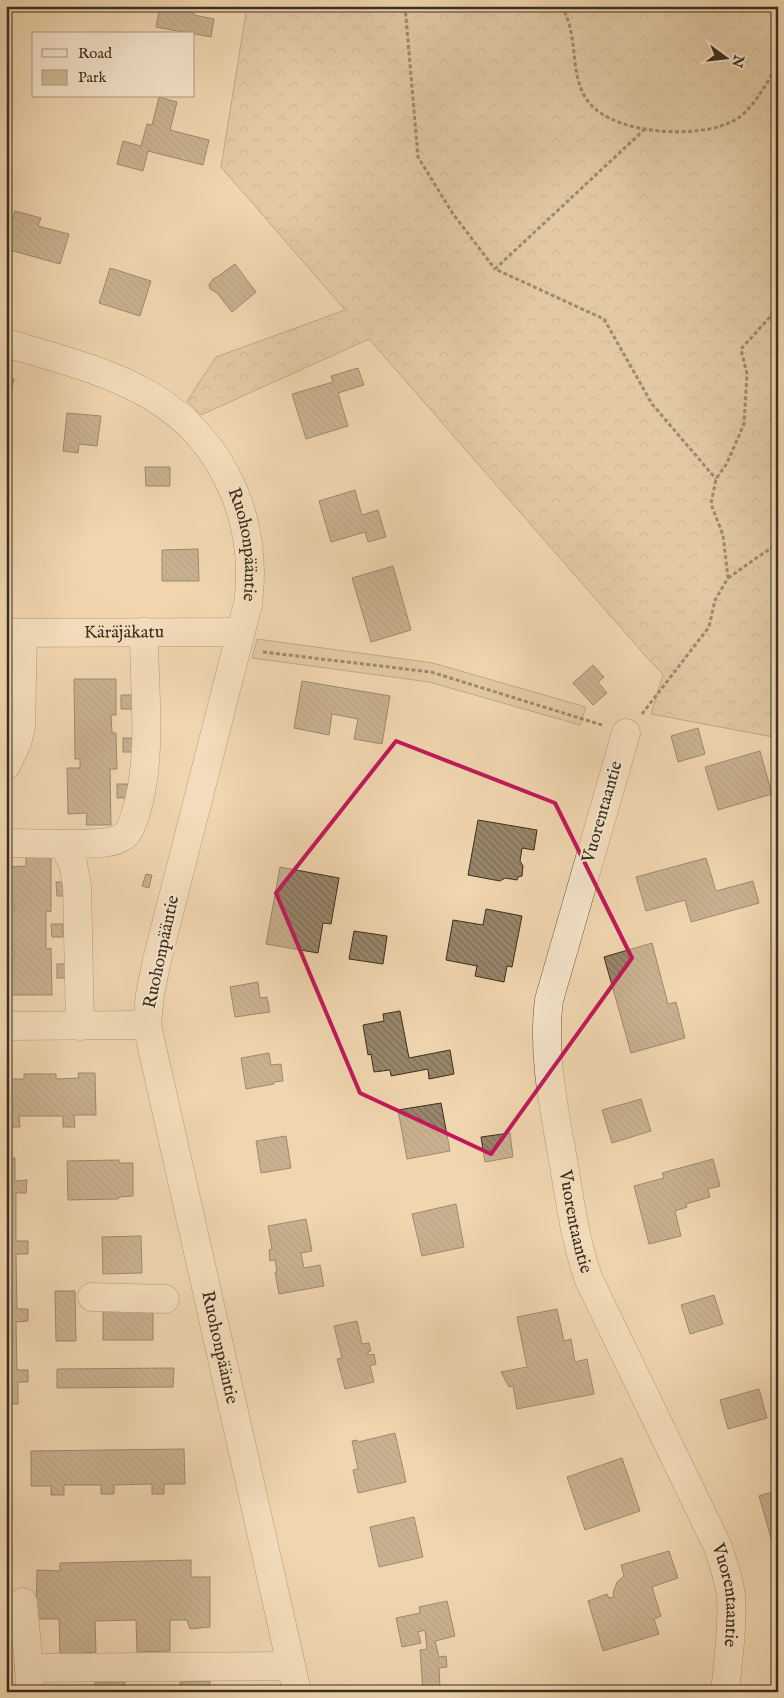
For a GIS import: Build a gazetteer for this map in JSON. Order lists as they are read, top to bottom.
{
  "streets": {
    "street": ["Ruohonpääntie", "Käräjäkatu", "Vuorentaantie"]
  },
  "crossings": [
    ["Ruohonpääntie", "Käräjäkatu"]
  ],
  "legend": ["Road", "Park"],
  "north": "right"
}
